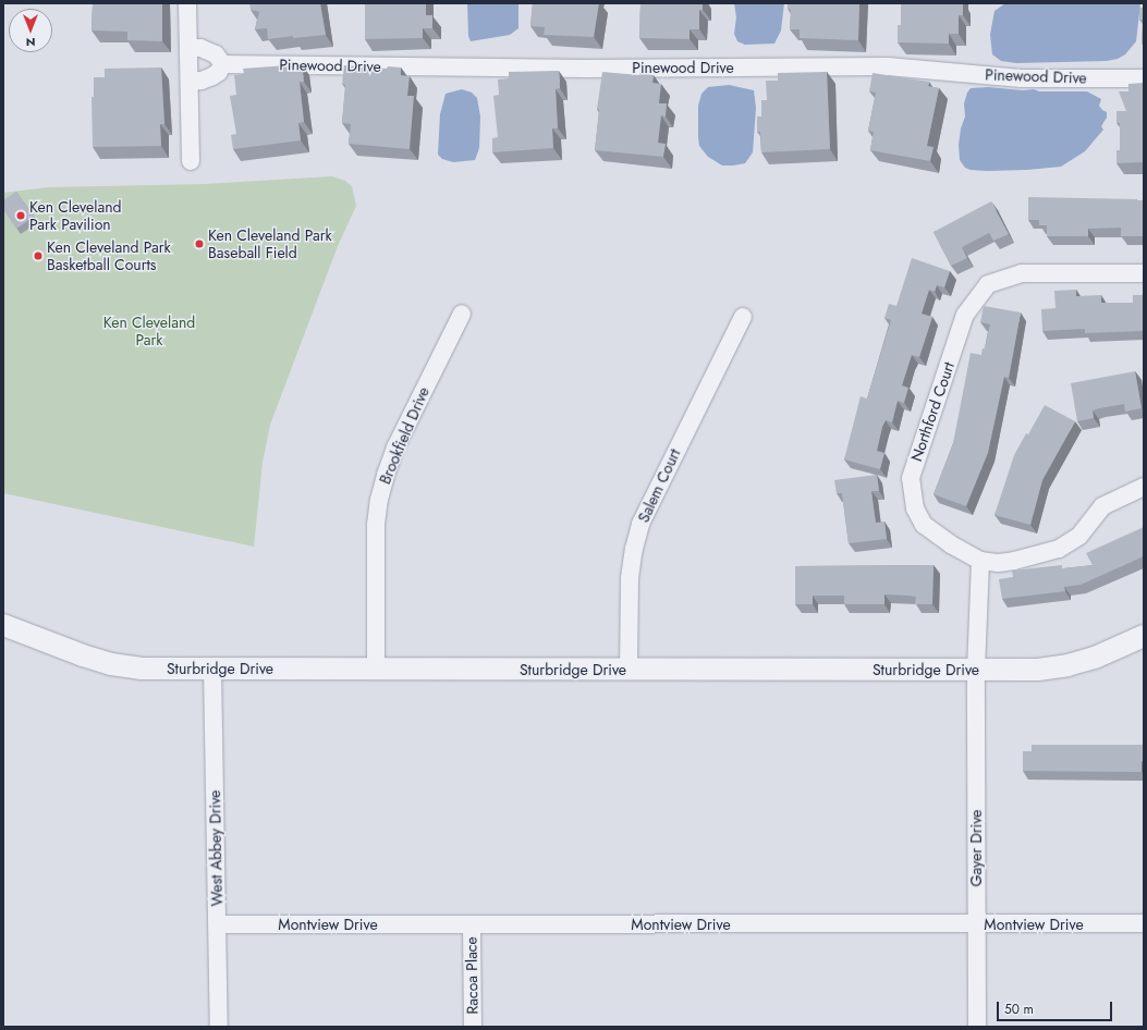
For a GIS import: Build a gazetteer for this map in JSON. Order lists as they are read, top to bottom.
{
  "streets": {
    "street": [
      "Pinewood Drive",
      "Northford Court",
      "Brookfield Drive",
      "Salem Court",
      "Sturbridge Drive",
      "West Abbey Drive",
      "Gayer Drive",
      "Montview Drive",
      "Racoa Place"
    ]
  },
  "crossings": [
    ["Brookfield Drive", "Sturbridge Drive"],
    ["Salem Court", "Sturbridge Drive"],
    ["Sturbridge Drive", "West Abbey Drive"],
    ["Sturbridge Drive", "Gayer Drive"],
    ["West Abbey Drive", "Montview Drive"],
    ["Gayer Drive", "Montview Drive"],
    ["Montview Drive", "Racoa Place"]
  ],
  "parks": ["Ken Cleveland Park"],
  "places": ["Ken Cleveland Park Pavilion", "Ken Cleveland Park Baseball Field", "Ken Cleveland Park Basketball Courts"],
  "scale_bar": "50 m",
  "north": "bottom"
}
